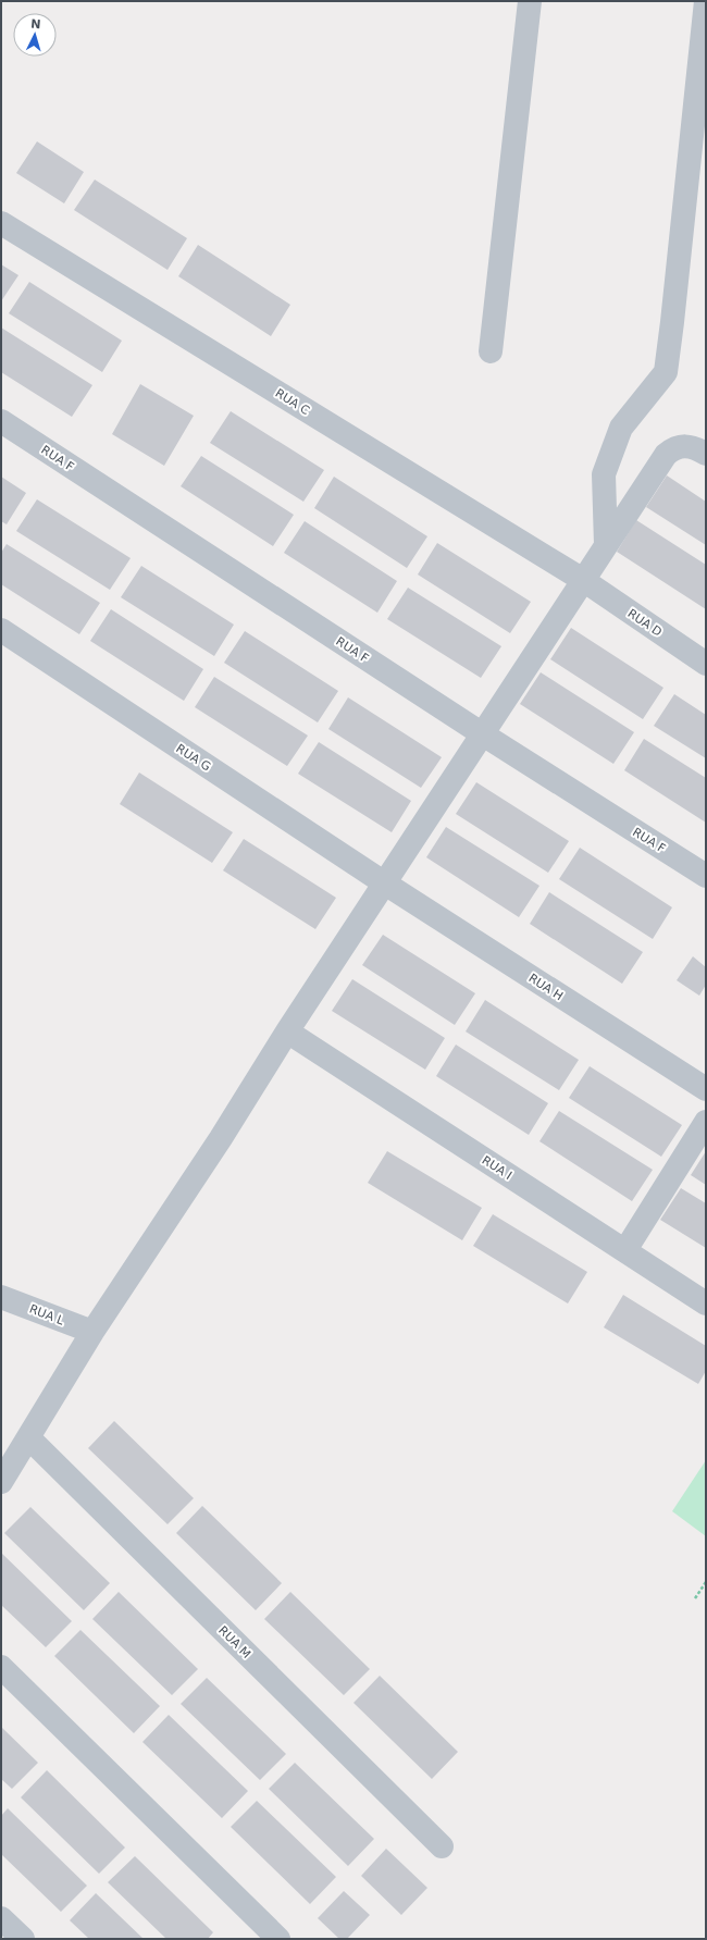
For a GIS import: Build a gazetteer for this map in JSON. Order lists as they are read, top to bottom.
{
  "streets": {
    "street": [
      "RUA C",
      "RUA F",
      "RUA D",
      "RUA G",
      "RUA H",
      "RUA I",
      "RUA L",
      "RUA M"
    ]
  },
  "crossings": [
    ["RUA C", "RUA D"],
    ["RUA G", "RUA H"]
  ],
  "north": "top"
}
